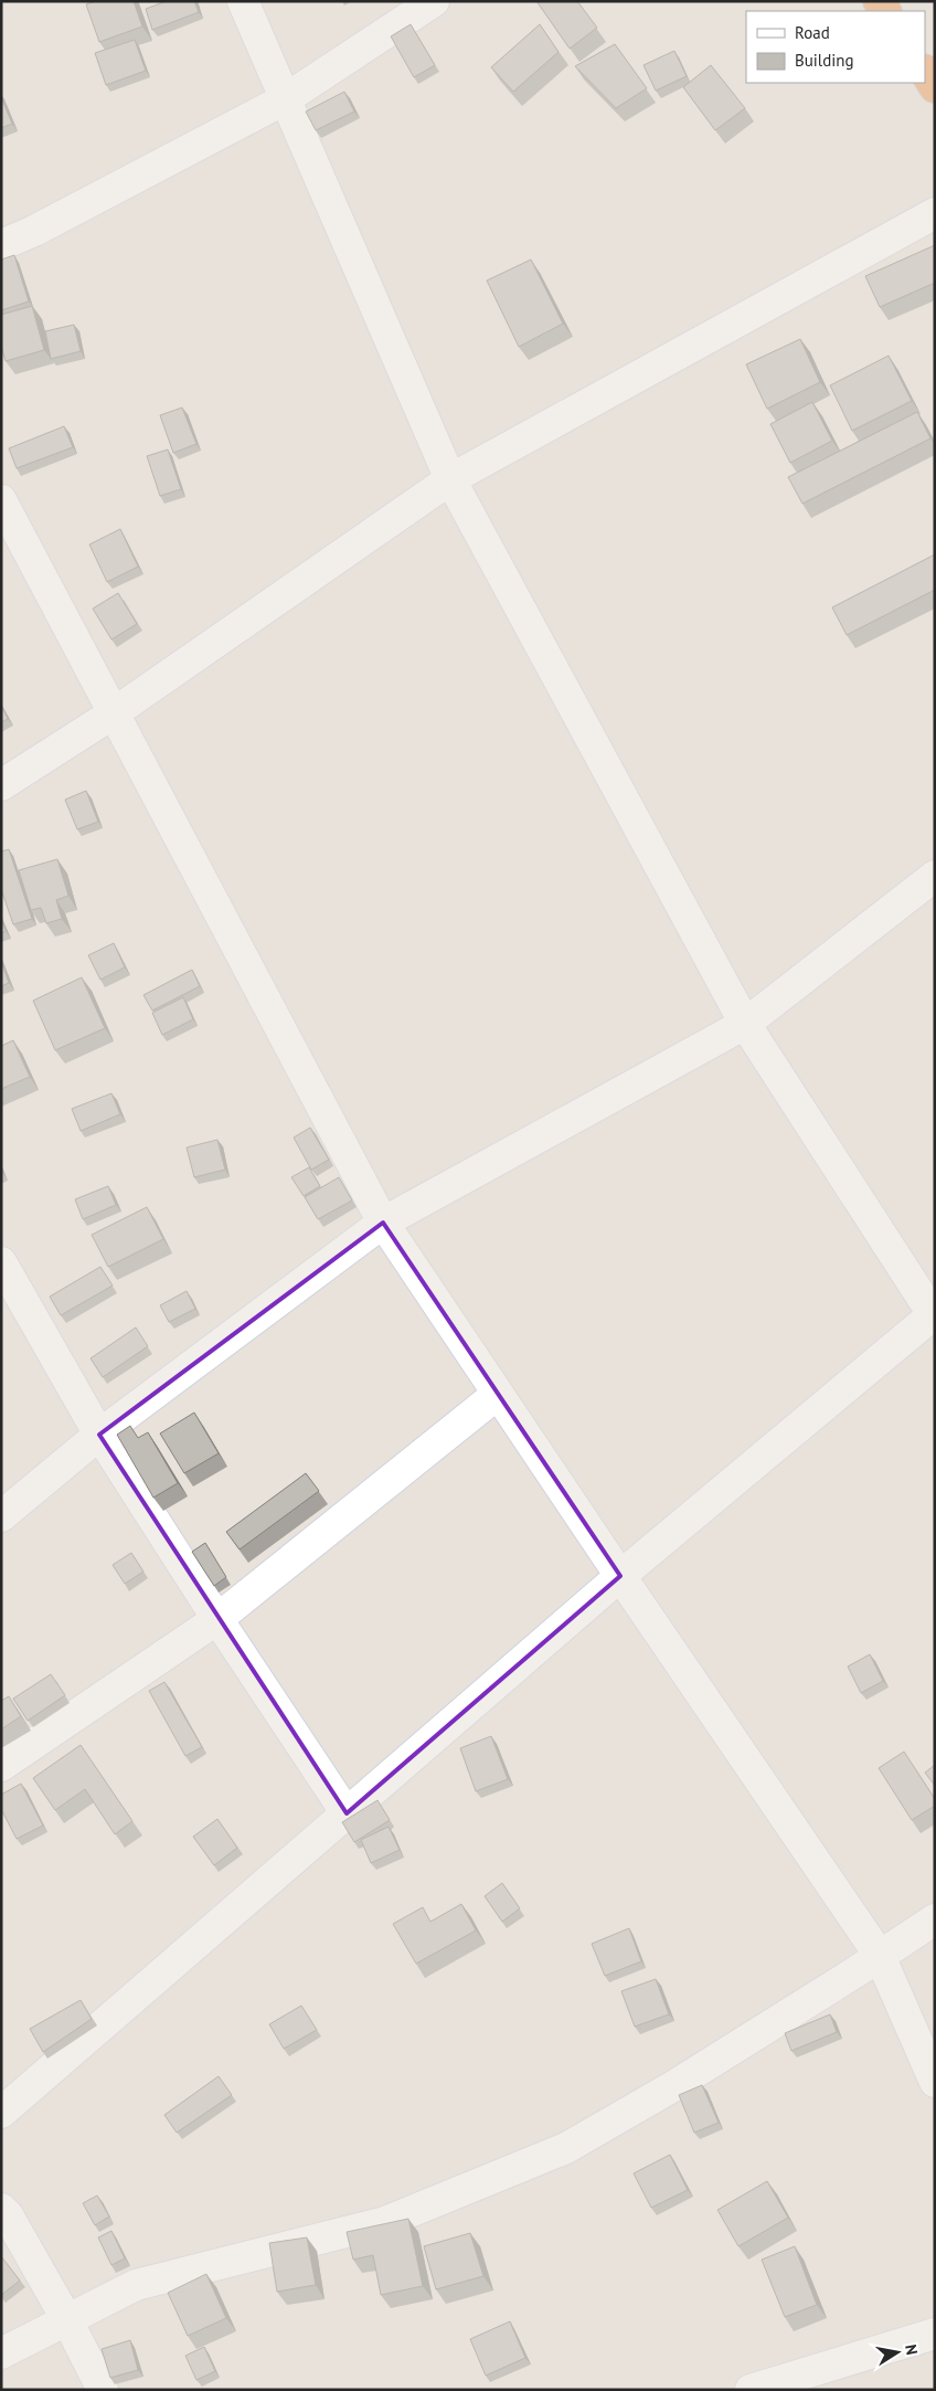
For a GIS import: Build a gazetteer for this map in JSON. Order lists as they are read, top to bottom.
{
  "legend": ["Road", "Building"],
  "north": "right"
}
